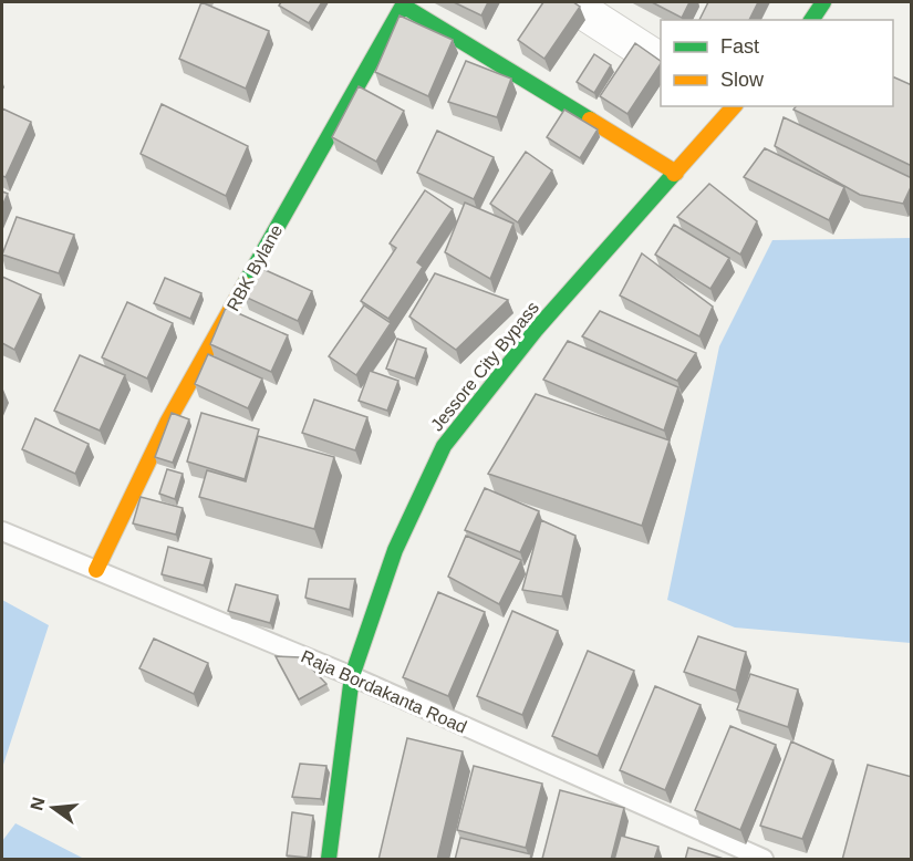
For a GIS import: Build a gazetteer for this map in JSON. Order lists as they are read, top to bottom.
{
  "streets": {
    "main road": ["RBK Bylane", "Jessore City Bypass"],
    "lane": ["Raja Bordakanta Road"]
  },
  "crossings": [
    ["RBK Bylane", "Jessore City Bypass"],
    ["RBK Bylane", "Raja Bordakanta Road"],
    ["Jessore City Bypass", "Raja Bordakanta Road"]
  ],
  "legend": ["Fast", "Slow"],
  "north": "left"
}
